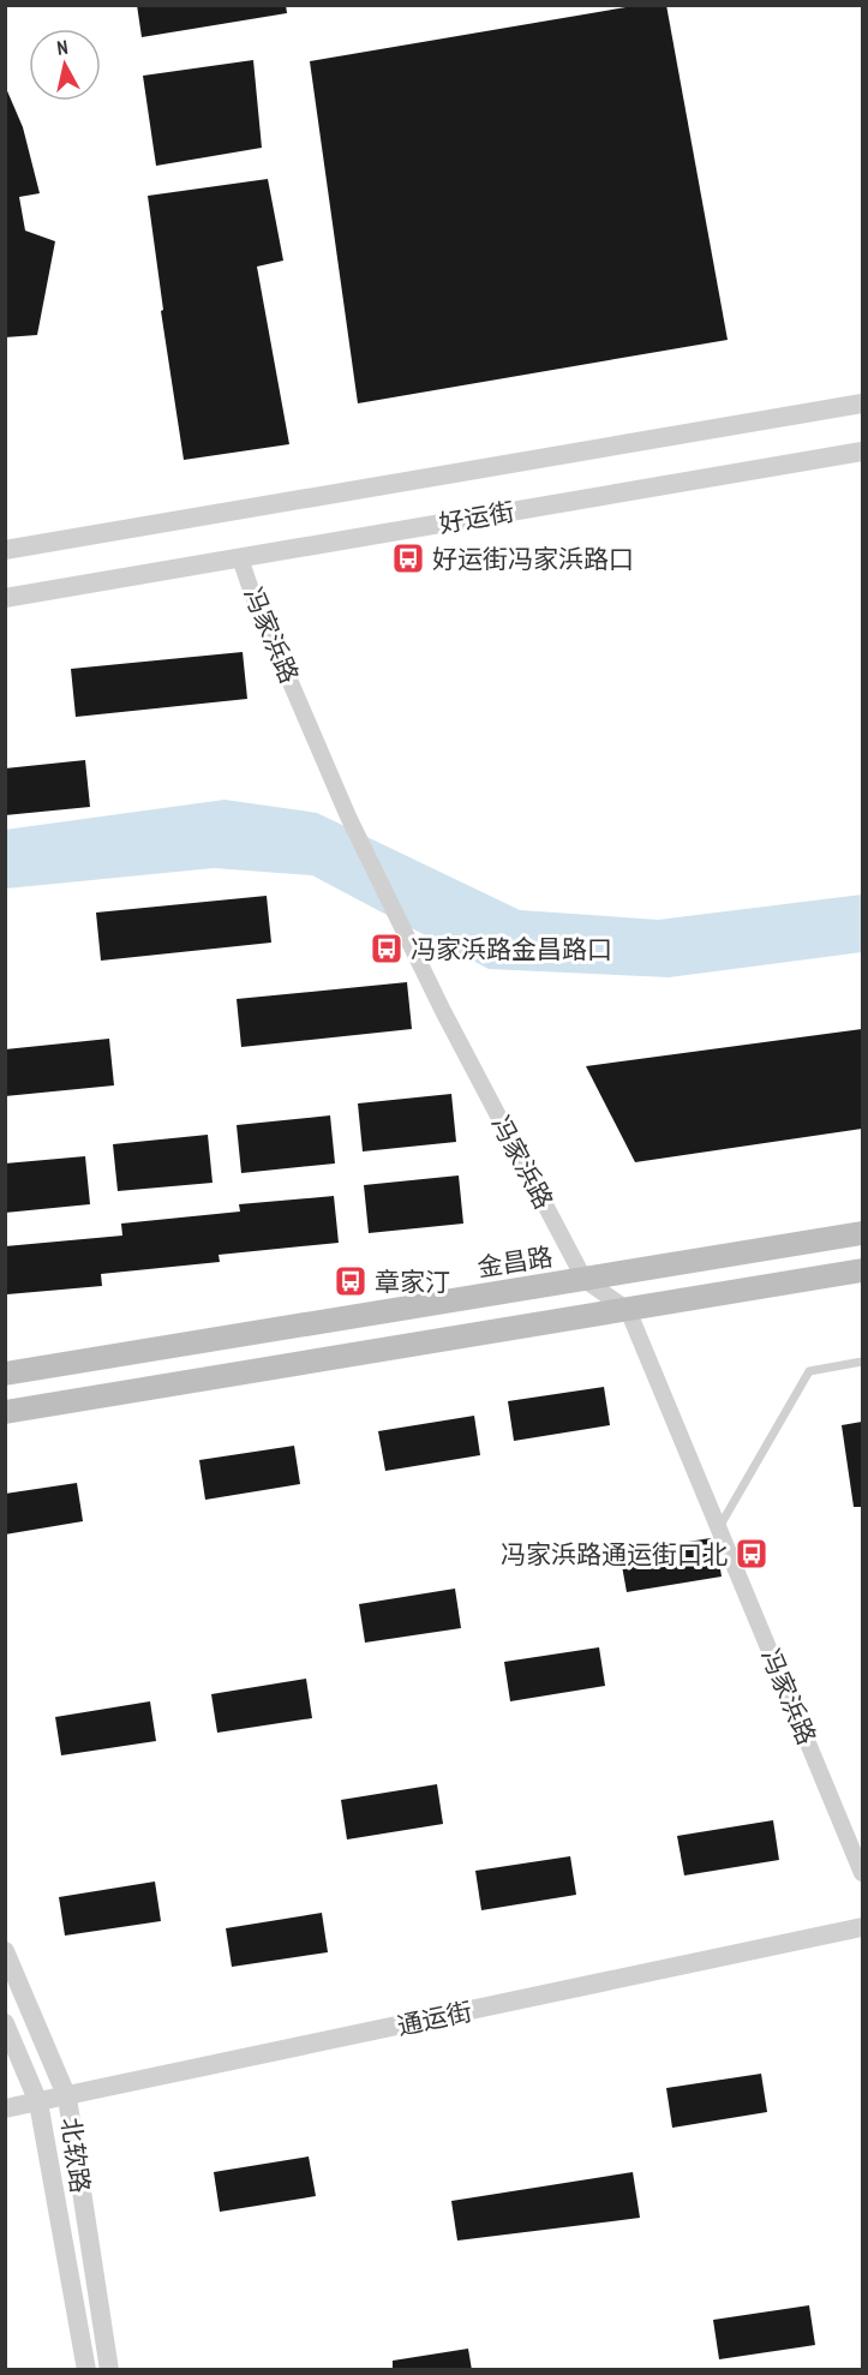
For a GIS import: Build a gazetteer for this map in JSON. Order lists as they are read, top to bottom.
{
  "streets": {
    "main road": ["金昌路"],
    "street": [
      "好运街",
      "冯家浜路",
      "通运街",
      "北软路"
    ]
  },
  "crossings": [
    ["好运街", "冯家浜路"],
    ["冯家浜路", "金昌路"],
    ["通运街", "北软路"]
  ],
  "places": {
    "bus stop": [
      "好运街冯家浜路口",
      "冯家浜路金昌路口",
      "章家汀",
      "冯家浜路通运街口北"
    ]
  },
  "north": "top"
}
